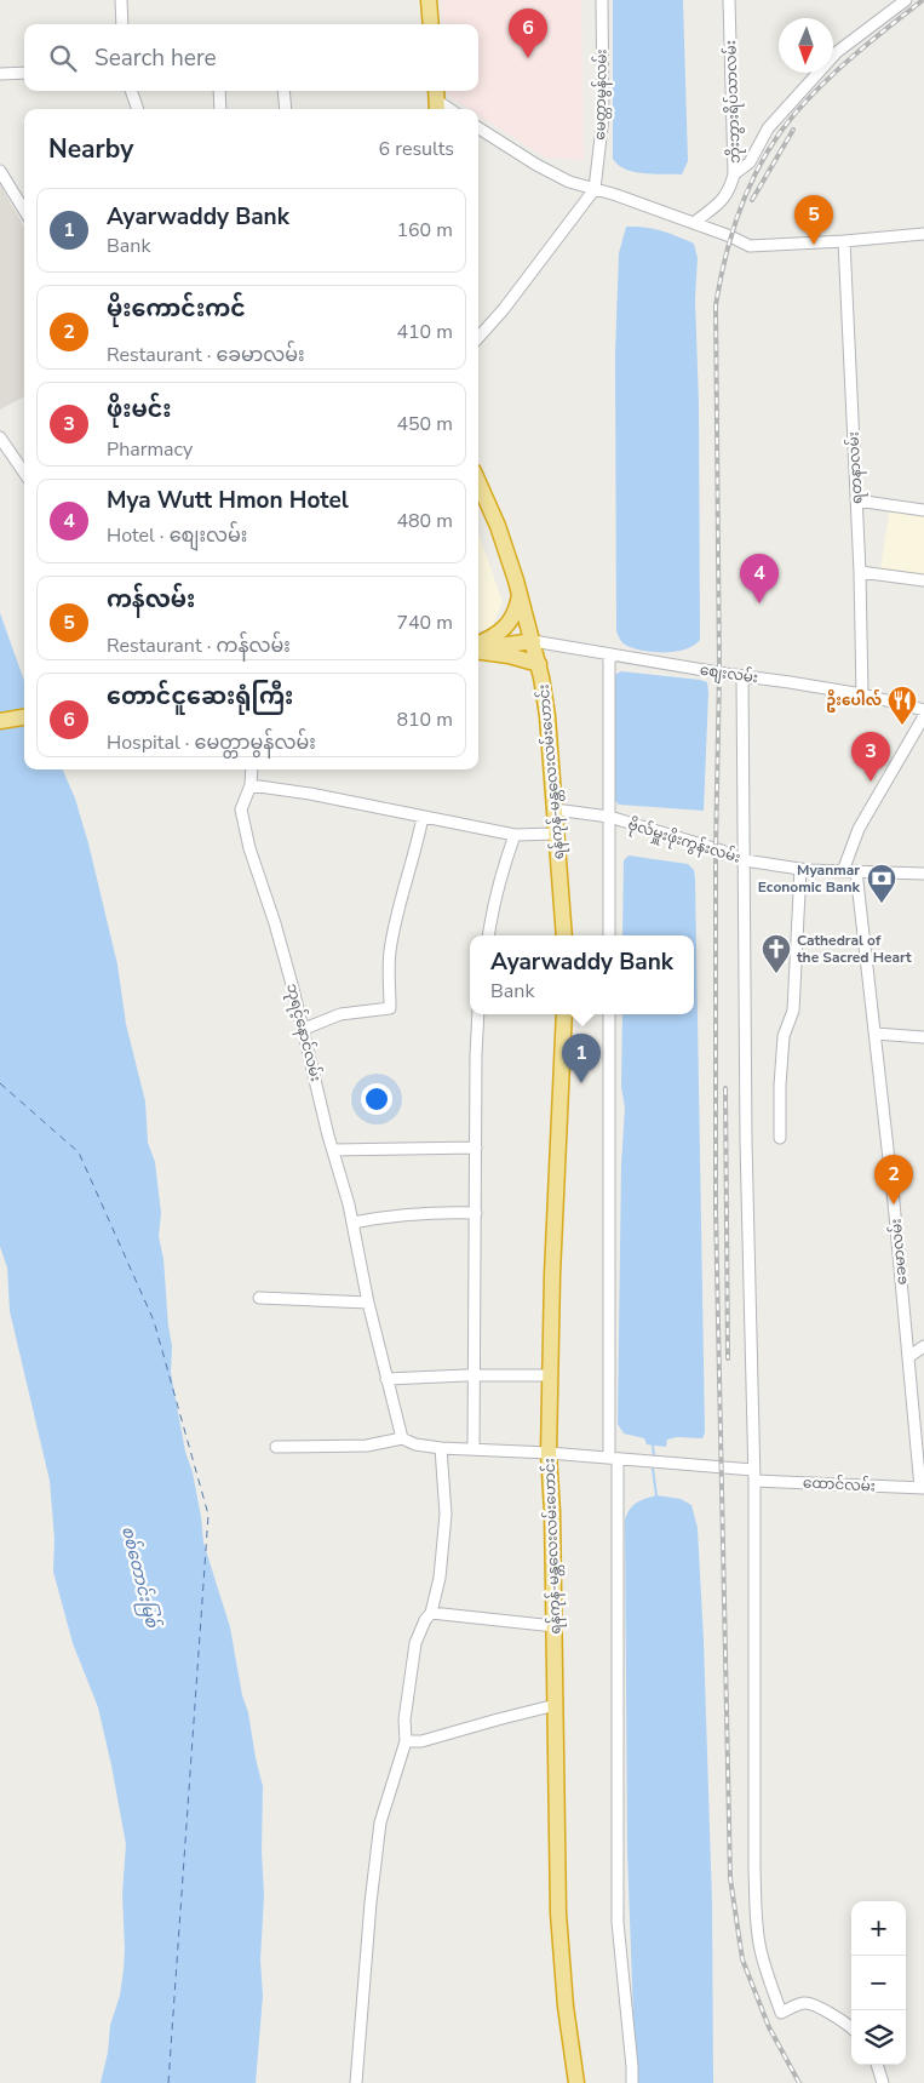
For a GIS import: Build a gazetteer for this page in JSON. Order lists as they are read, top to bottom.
{
  "streets": {
    "highway": ["ရန်ကုန်-မန္တလေးလမ်းဟောင်း"],
    "street": [
      "မေတ္တာမွန်လမ်း",
      "ဘိုးဘွားရိပ်သာလမ်း",
      "ရတနာလမ်း",
      "စျေးလမ်း",
      "ဗိုလ်မှူးဖိုးကွန်းလမ်း",
      "ဘုရင့်နောင်လမ်း",
      "ခေမာလမ်း",
      "ထောင်လမ်း"
    ]
  },
  "crossings": [
    ["ရတနာလမ်း", "စျေးလမ်း"],
    ["စျေးလမ်း", "ရန်ကုန်-မန္တလေးလမ်းဟောင်း"],
    ["ရန်ကုန်-မန္တလေးလမ်းဟောင်း", "ဗိုလ်မှူးဖိုးကွန်းလမ်း"],
    ["ရန်ကုန်-မန္တလေးလမ်းဟောင်း", "ထောင်လမ်း"],
    ["ဗိုလ်မှူးဖိုးကွန်းလမ်း", "ခေမာလမ်း"],
    ["ဘုရင့်နောင်လမ်း", "ထောင်လမ်း"],
    ["ခေမာလမ်း", "ထောင်လမ်း"]
  ],
  "water": ["စစ်တောင်းမြစ်"],
  "places": {
    "restaurant": ["ဦးပေါလ်"],
    "bank": ["Myanmar Economic Bank"],
    "church": ["Cathedral of the Sacred Heart"]
  },
  "north": "bottom",
  "page": {
    "pins": [
      "6",
      "5",
      "4",
      "3",
      "1",
      "2"
    ],
    "search": "Search here",
    "heading": ["Nearby", "6 results"],
    "list": [
      {
        "mark": "1",
        "name": "Ayarwaddy Bank",
        "note": "Bank",
        "value": "160 m"
      },
      {
        "mark": "2",
        "name": "မိုးကောင်းကင်",
        "note": "Restaurant · ခေမာလမ်း",
        "value": "410 m"
      },
      {
        "mark": "3",
        "name": "ဖိုးမင်း",
        "note": "Pharmacy",
        "value": "450 m"
      },
      {
        "mark": "4",
        "name": "Mya Wutt Hmon Hotel",
        "note": "Hotel · စျေးလမ်း",
        "value": "480 m"
      },
      {
        "mark": "5",
        "name": "ကန်လမ်း",
        "note": "Restaurant · ကန်လမ်း",
        "value": "740 m"
      },
      {
        "mark": "6",
        "name": "တောင်ငူဆေးရုံကြီး",
        "note": "Hospital · မေတ္တာမွန်လမ်း",
        "value": "810 m"
      }
    ],
    "popup": ["Ayarwaddy Bank", "Bank"],
    "map_buttons": ["+", "−"]
  }
}
